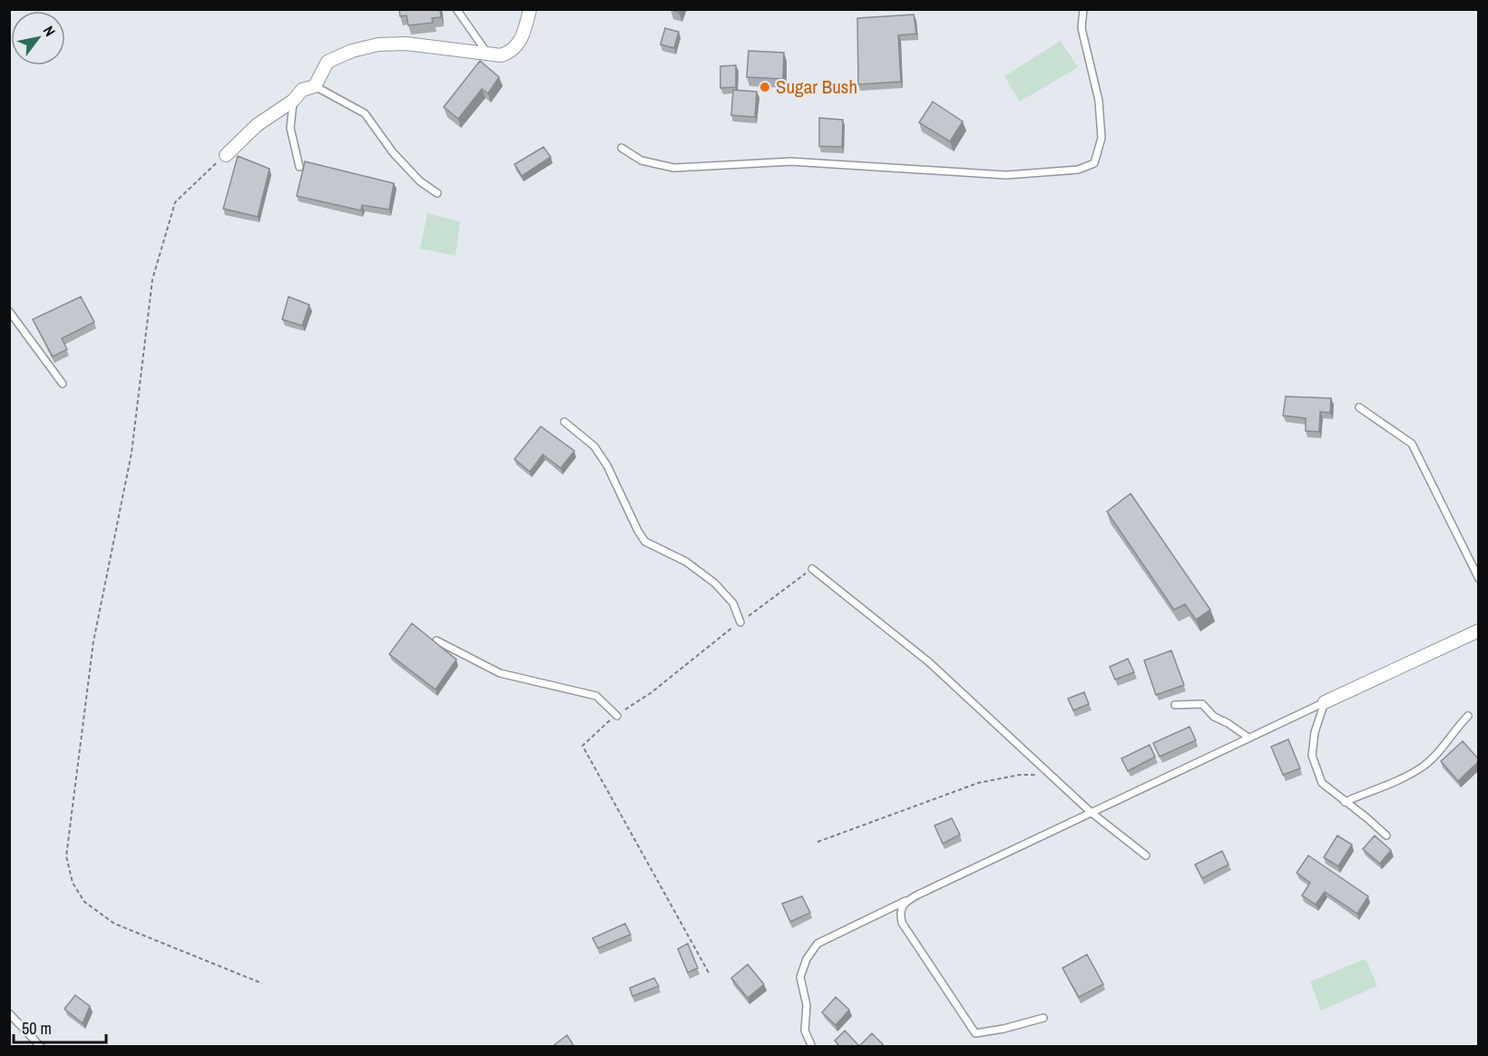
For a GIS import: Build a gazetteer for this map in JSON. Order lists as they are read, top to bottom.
{
  "places": ["Sugar Bush"],
  "scale_bar": "50 m",
  "north": "top right"
}
